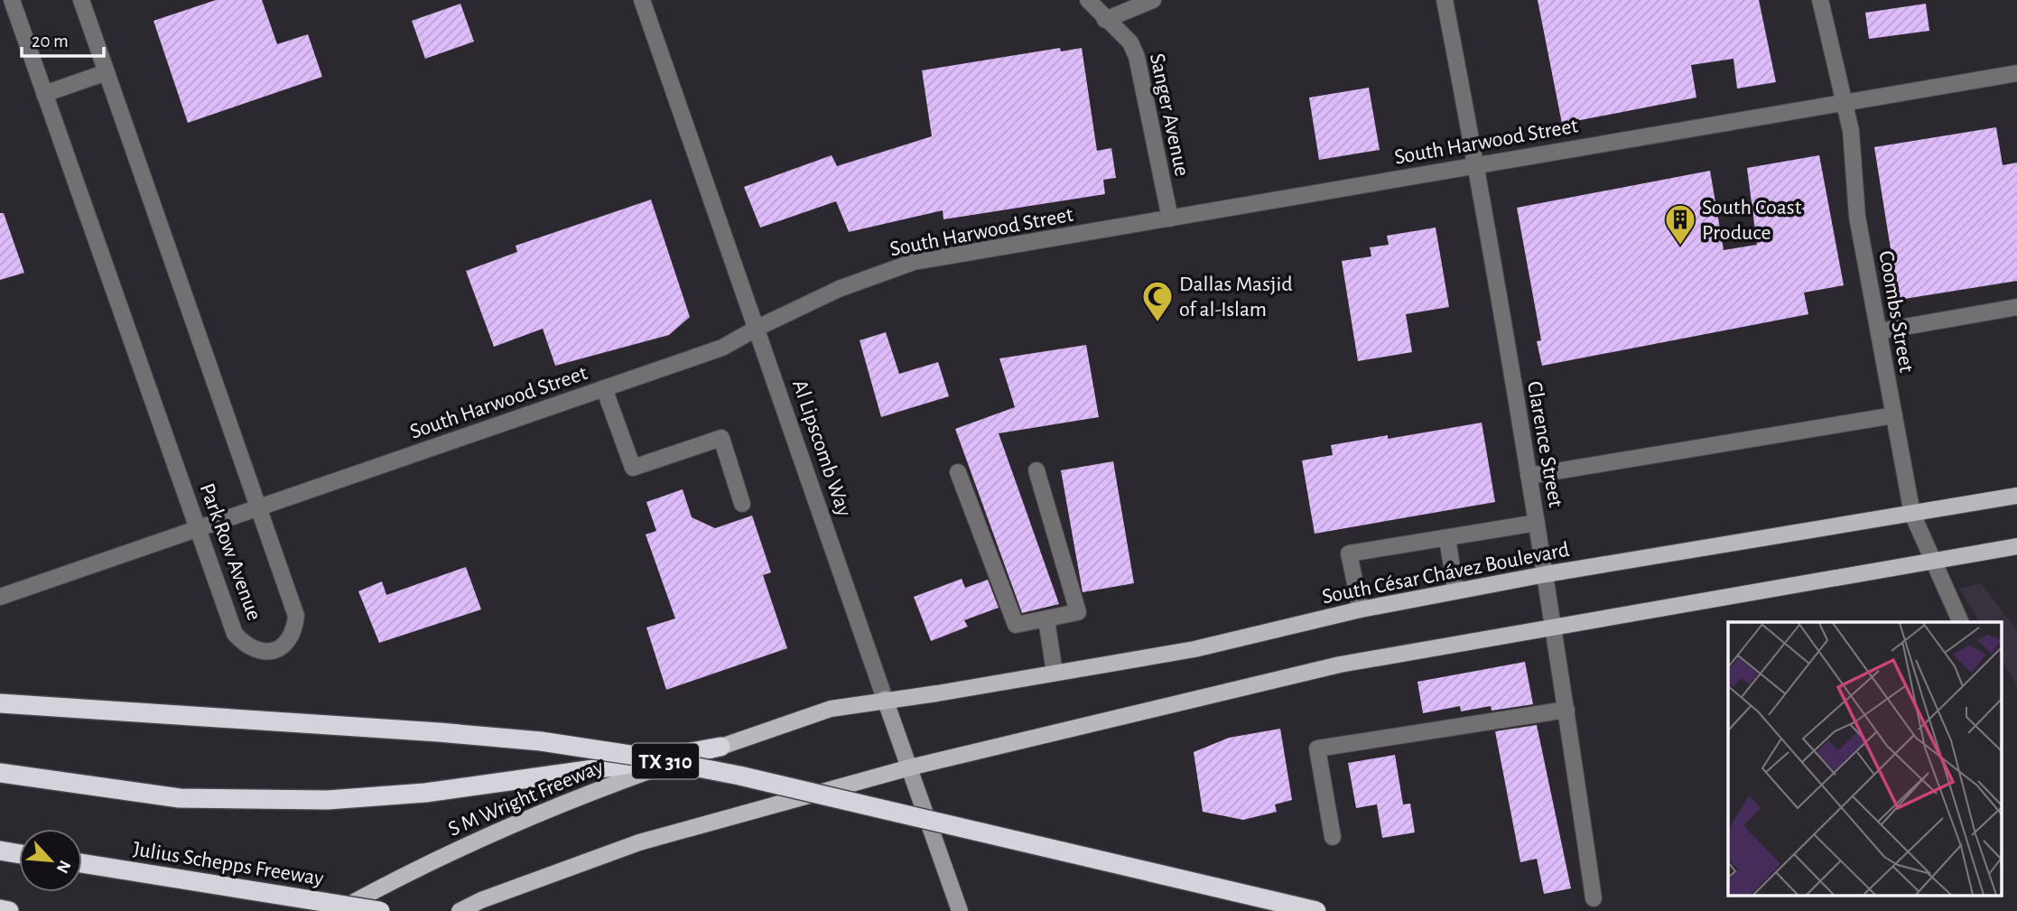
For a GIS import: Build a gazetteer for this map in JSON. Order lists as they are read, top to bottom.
{
  "streets": {
    "highway": ["TX 310", "Julius Schepps Freeway"],
    "main road": ["Al Lipscomb Way", "South César Chávez Boulevard", "S M Wright Freeway"],
    "street": [
      "Sanger Avenue",
      "South Harwood Street",
      "Coombs Street",
      "Clarence Street",
      "Park Row Avenue"
    ]
  },
  "crossings": [
    ["Sanger Avenue", "South Harwood Street"],
    ["South Harwood Street", "Coombs Street"],
    ["South Harwood Street", "Clarence Street"],
    ["South Harwood Street", "Al Lipscomb Way"],
    ["South Harwood Street", "Park Row Avenue"],
    ["Coombs Street", "South César Chávez Boulevard"],
    ["Clarence Street", "South César Chávez Boulevard"],
    ["Al Lipscomb Way", "South César Chávez Boulevard"],
    ["Al Lipscomb Way", "S M Wright Freeway"],
    ["South César Chávez Boulevard", "S M Wright Freeway"]
  ],
  "places": {
    "building": ["South Coast Produce"],
    "mosque": ["Dallas Masjid of al-Islam"]
  },
  "scale_bar": "20 m",
  "north": "bottom right"
}
